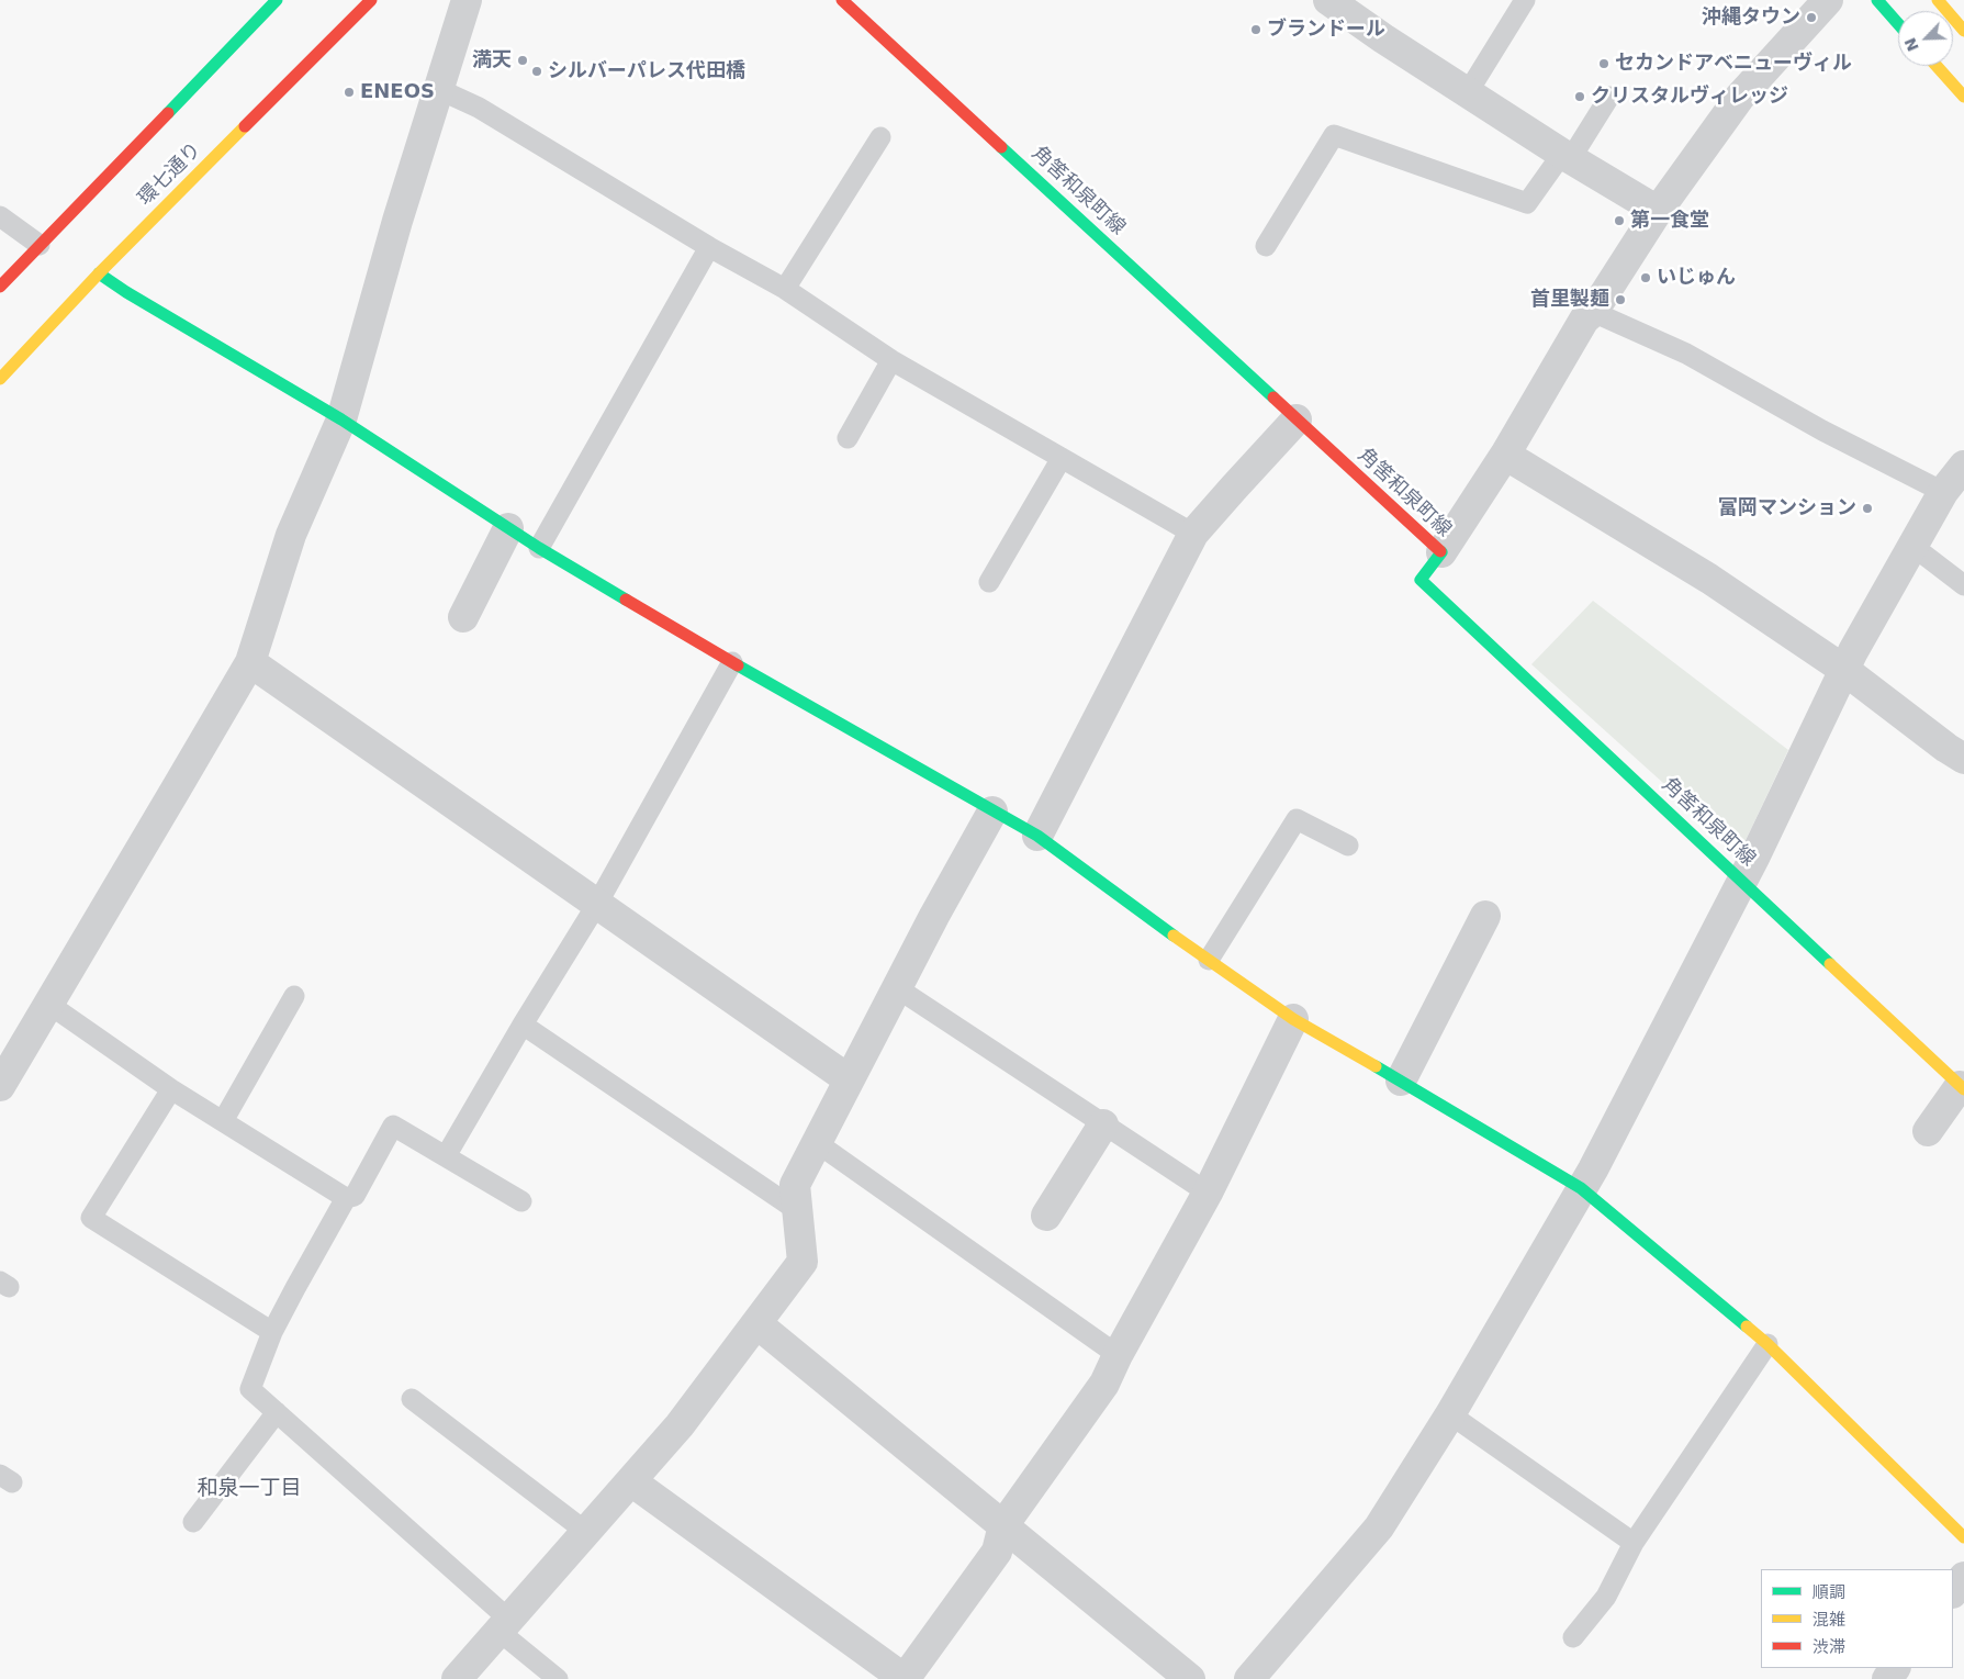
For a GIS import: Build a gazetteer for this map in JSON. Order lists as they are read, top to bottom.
{
  "streets": {
    "main road": ["環七通り", "角筈和泉町線"]
  },
  "districts": ["和泉一丁目"],
  "places": [
    "沖縄タウン",
    "ブランドール",
    "満天",
    "セカンドアベニューヴィル",
    "シルバーパレス代田橋",
    "ENEOS",
    "クリスタルヴィレッジ",
    "第一食堂",
    "いじゅん",
    "首里製麺",
    "富岡マンション"
  ],
  "legend": ["順調", "混雑", "渋滞"],
  "north": "bottom left"
}
